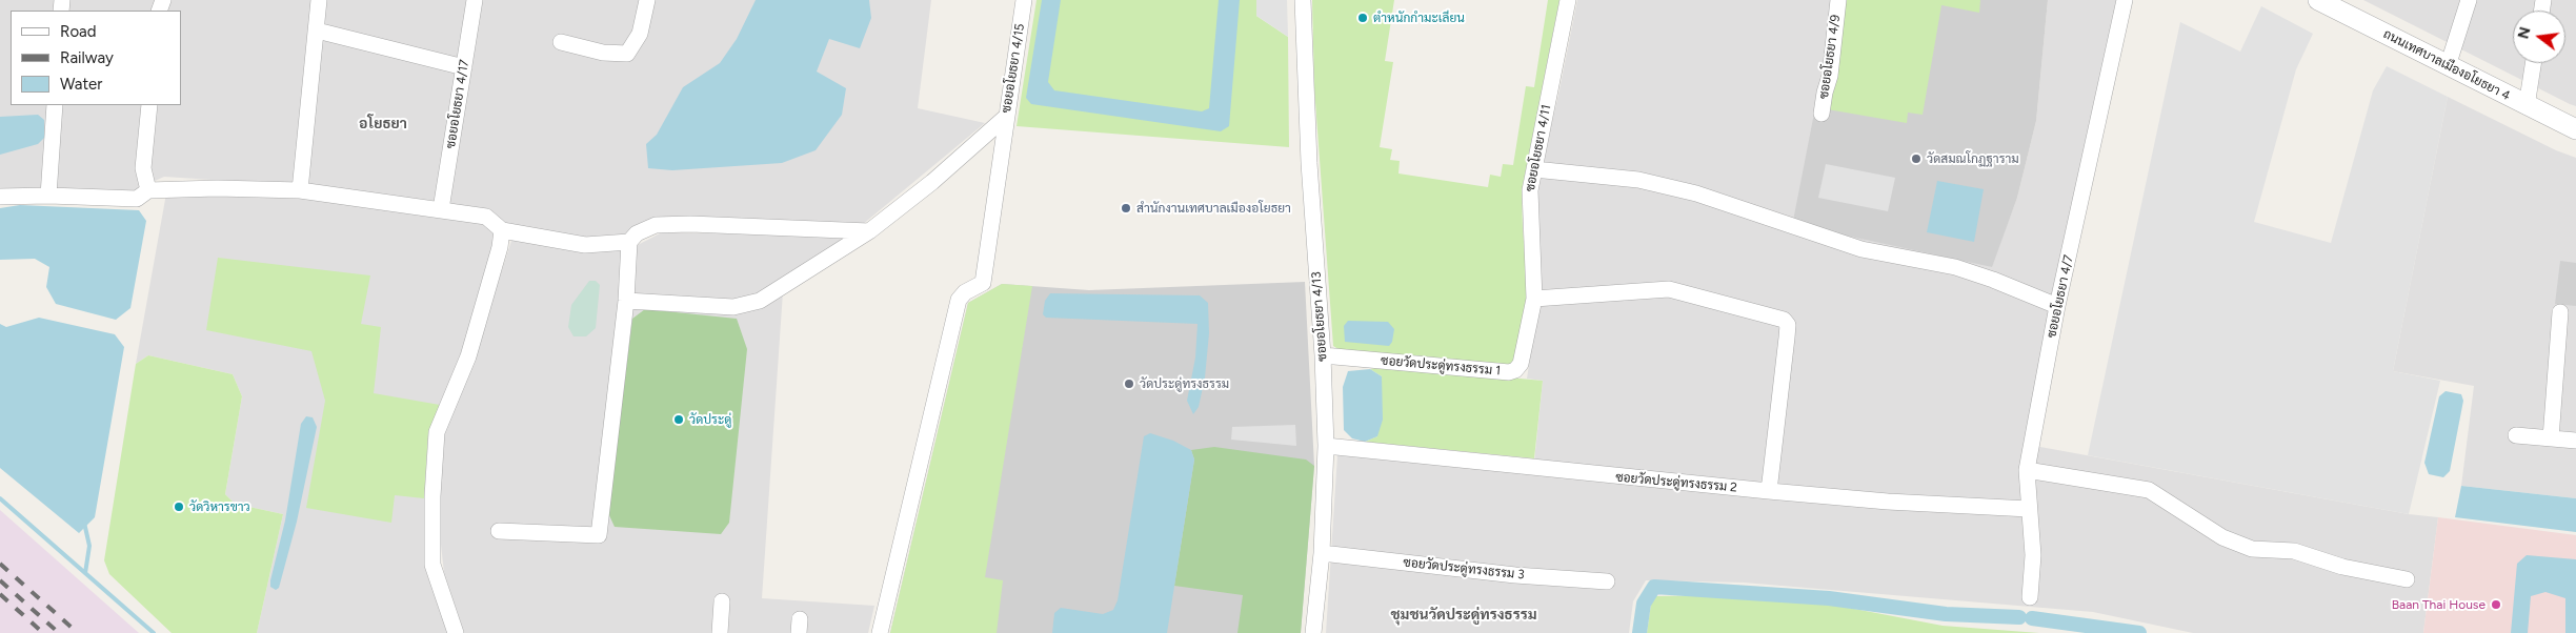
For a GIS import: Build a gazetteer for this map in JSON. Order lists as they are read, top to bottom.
{
  "streets": {
    "street": [
      "ซอยอโยธยา 4/9",
      "ถนนเทศบาลเมืองอโยธยา 4",
      "ซอยอโยธยา 4/15",
      "ซอยอโยธยา 4/17",
      "ซอยอโยธยา 4/11",
      "ซอยอโยธยา 4/7",
      "ซอยอโยธยา 4/13",
      "ซอยวัดประดู่ทรงธรรม 1",
      "ซอยวัดประดู่ทรงธรรม 2",
      "ซอยวัดประดู่ทรงธรรม 3"
    ]
  },
  "crossings": [
    ["ซอยอโยธยา 4/11", "ซอยวัดประดู่ทรงธรรม 1"],
    ["ซอยอโยธยา 4/7", "ซอยวัดประดู่ทรงธรรม 2"],
    ["ซอยอโยธยา 4/13", "ซอยวัดประดู่ทรงธรรม 1"],
    ["ซอยอโยธยา 4/13", "ซอยวัดประดู่ทรงธรรม 2"],
    ["ซอยอโยธยา 4/13", "ซอยวัดประดู่ทรงธรรม 3"]
  ],
  "districts": ["อโยธยา", "ชุมชนวัดประดู่ทรงธรรม"],
  "places": [
    "ตำหนักกำมะเลียน",
    "วัดสมณโกฏฐาราม",
    "สำนักงานเทศบาลเมืองอโยธยา",
    "วัดประดู่ทรงธรรม",
    "วัดประดู่",
    "วัดวิหารขาว",
    "Baan Thai House"
  ],
  "legend": ["Road", "Railway", "Water"],
  "north": "left"
}
